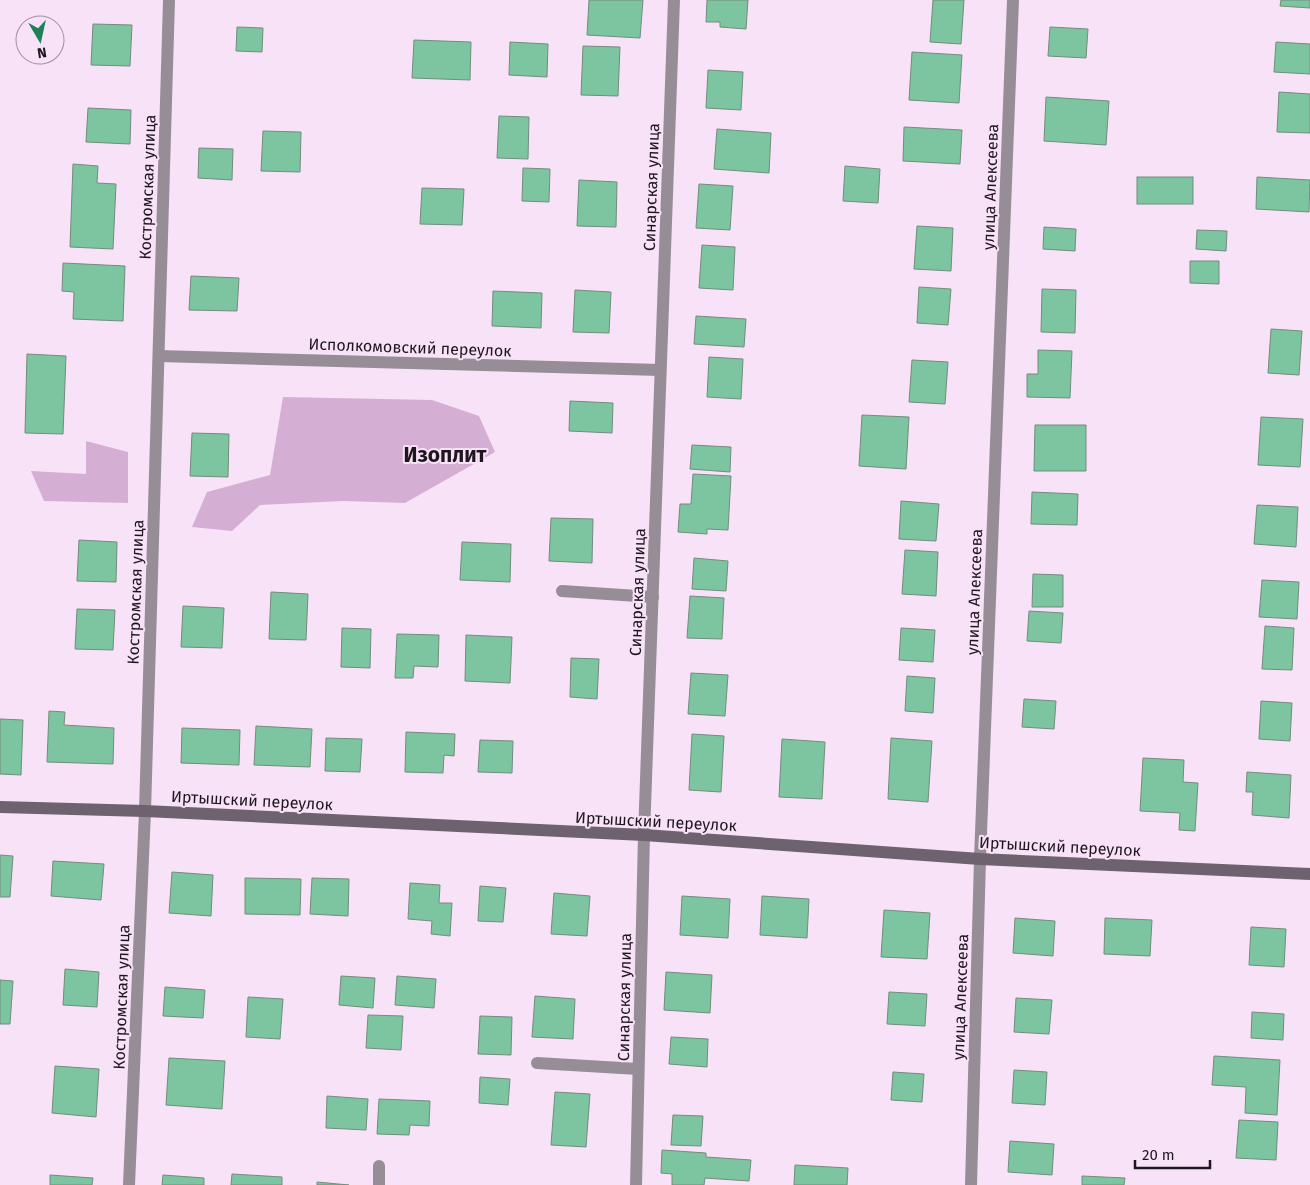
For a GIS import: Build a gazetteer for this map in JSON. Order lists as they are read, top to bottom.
{
  "streets": {
    "street": [
      "Костромская улица",
      "Синарская улица",
      "улица Алексеева",
      "Исполкомовский переулок",
      "Иртышский переулок"
    ]
  },
  "crossings": [
    ["Костромская улица", "Исполкомовский переулок"],
    ["Костромская улица", "Иртышский переулок"],
    ["Синарская улица", "Исполкомовский переулок"],
    ["Синарская улица", "Иртышский переулок"],
    ["улица Алексеева", "Иртышский переулок"]
  ],
  "districts": ["Изоплит"],
  "scale_bar": "20 m",
  "north": "bottom"
}
